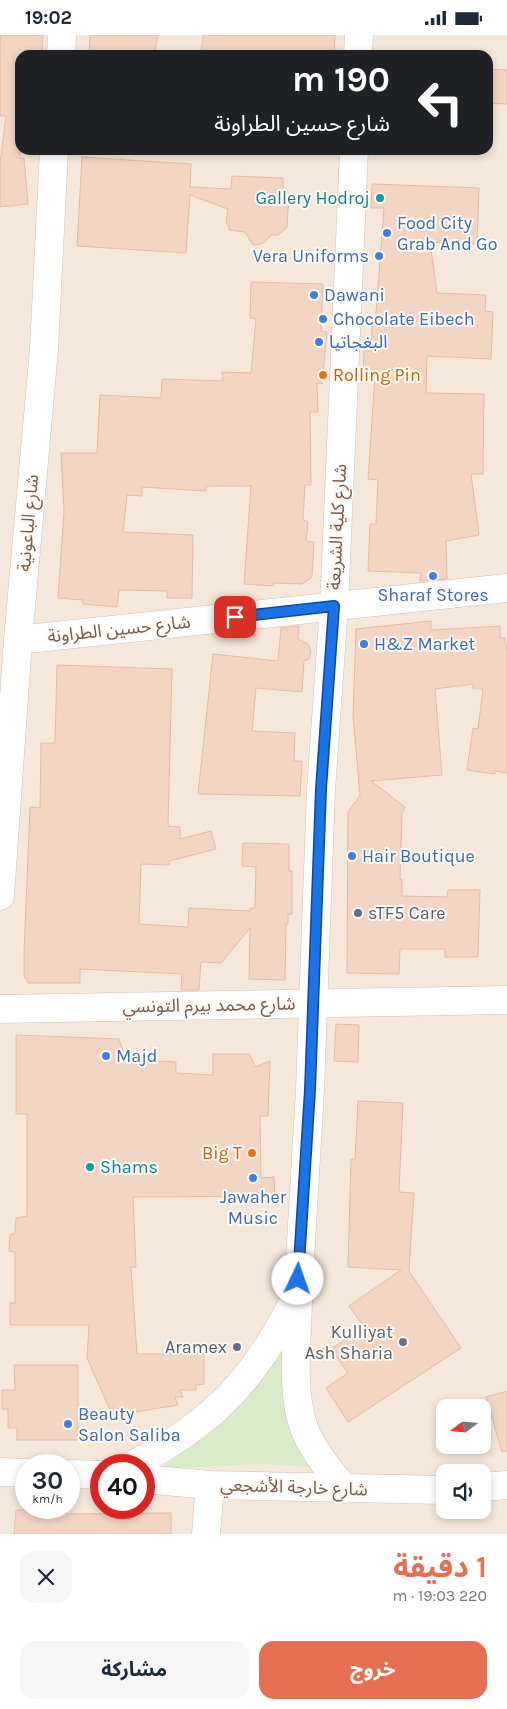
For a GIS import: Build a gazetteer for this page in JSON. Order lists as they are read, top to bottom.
{
  "streets": {
    "street": [
      "شارع الباعونية",
      "شارع كلية الشريعة",
      "شارع حسين الطراونة",
      "شارع محمد بيرم التونسي",
      "شارع خارجة الأشجعي"
    ]
  },
  "crossings": [
    ["شارع الباعونية", "شارع حسين الطراونة"],
    ["شارع كلية الشريعة", "شارع حسين الطراونة"],
    ["شارع كلية الشريعة", "شارع محمد بيرم التونسي"],
    ["شارع كلية الشريعة", "شارع خارجة الأشجعي"]
  ],
  "places": [
    "Gallery Hodroj",
    "Food City Grab And Go",
    "Vera Uniforms",
    "Dawani",
    "Chocolate Eibech",
    "البغجاتيا",
    "Rolling Pin",
    "Sharaf Stores",
    "H&Z Market",
    "Hair Boutique",
    "sTF5 Care",
    "Majd",
    "Big T",
    "Shams",
    "Jawaher Music",
    "Kulliyat Ash Sharia",
    "Aramex",
    "Beauty Salon Saliba"
  ],
  "north": "left",
  "page": {
    "status": "19:02",
    "turn": ["190 m", "شارع حسين الطراونة"],
    "speed": "30 km/h",
    "limit": "40",
    "heading": ["1 دقيقة", "220 m · 19:03"],
    "buttons": ["خروج", "مشاركة"]
  }
}
